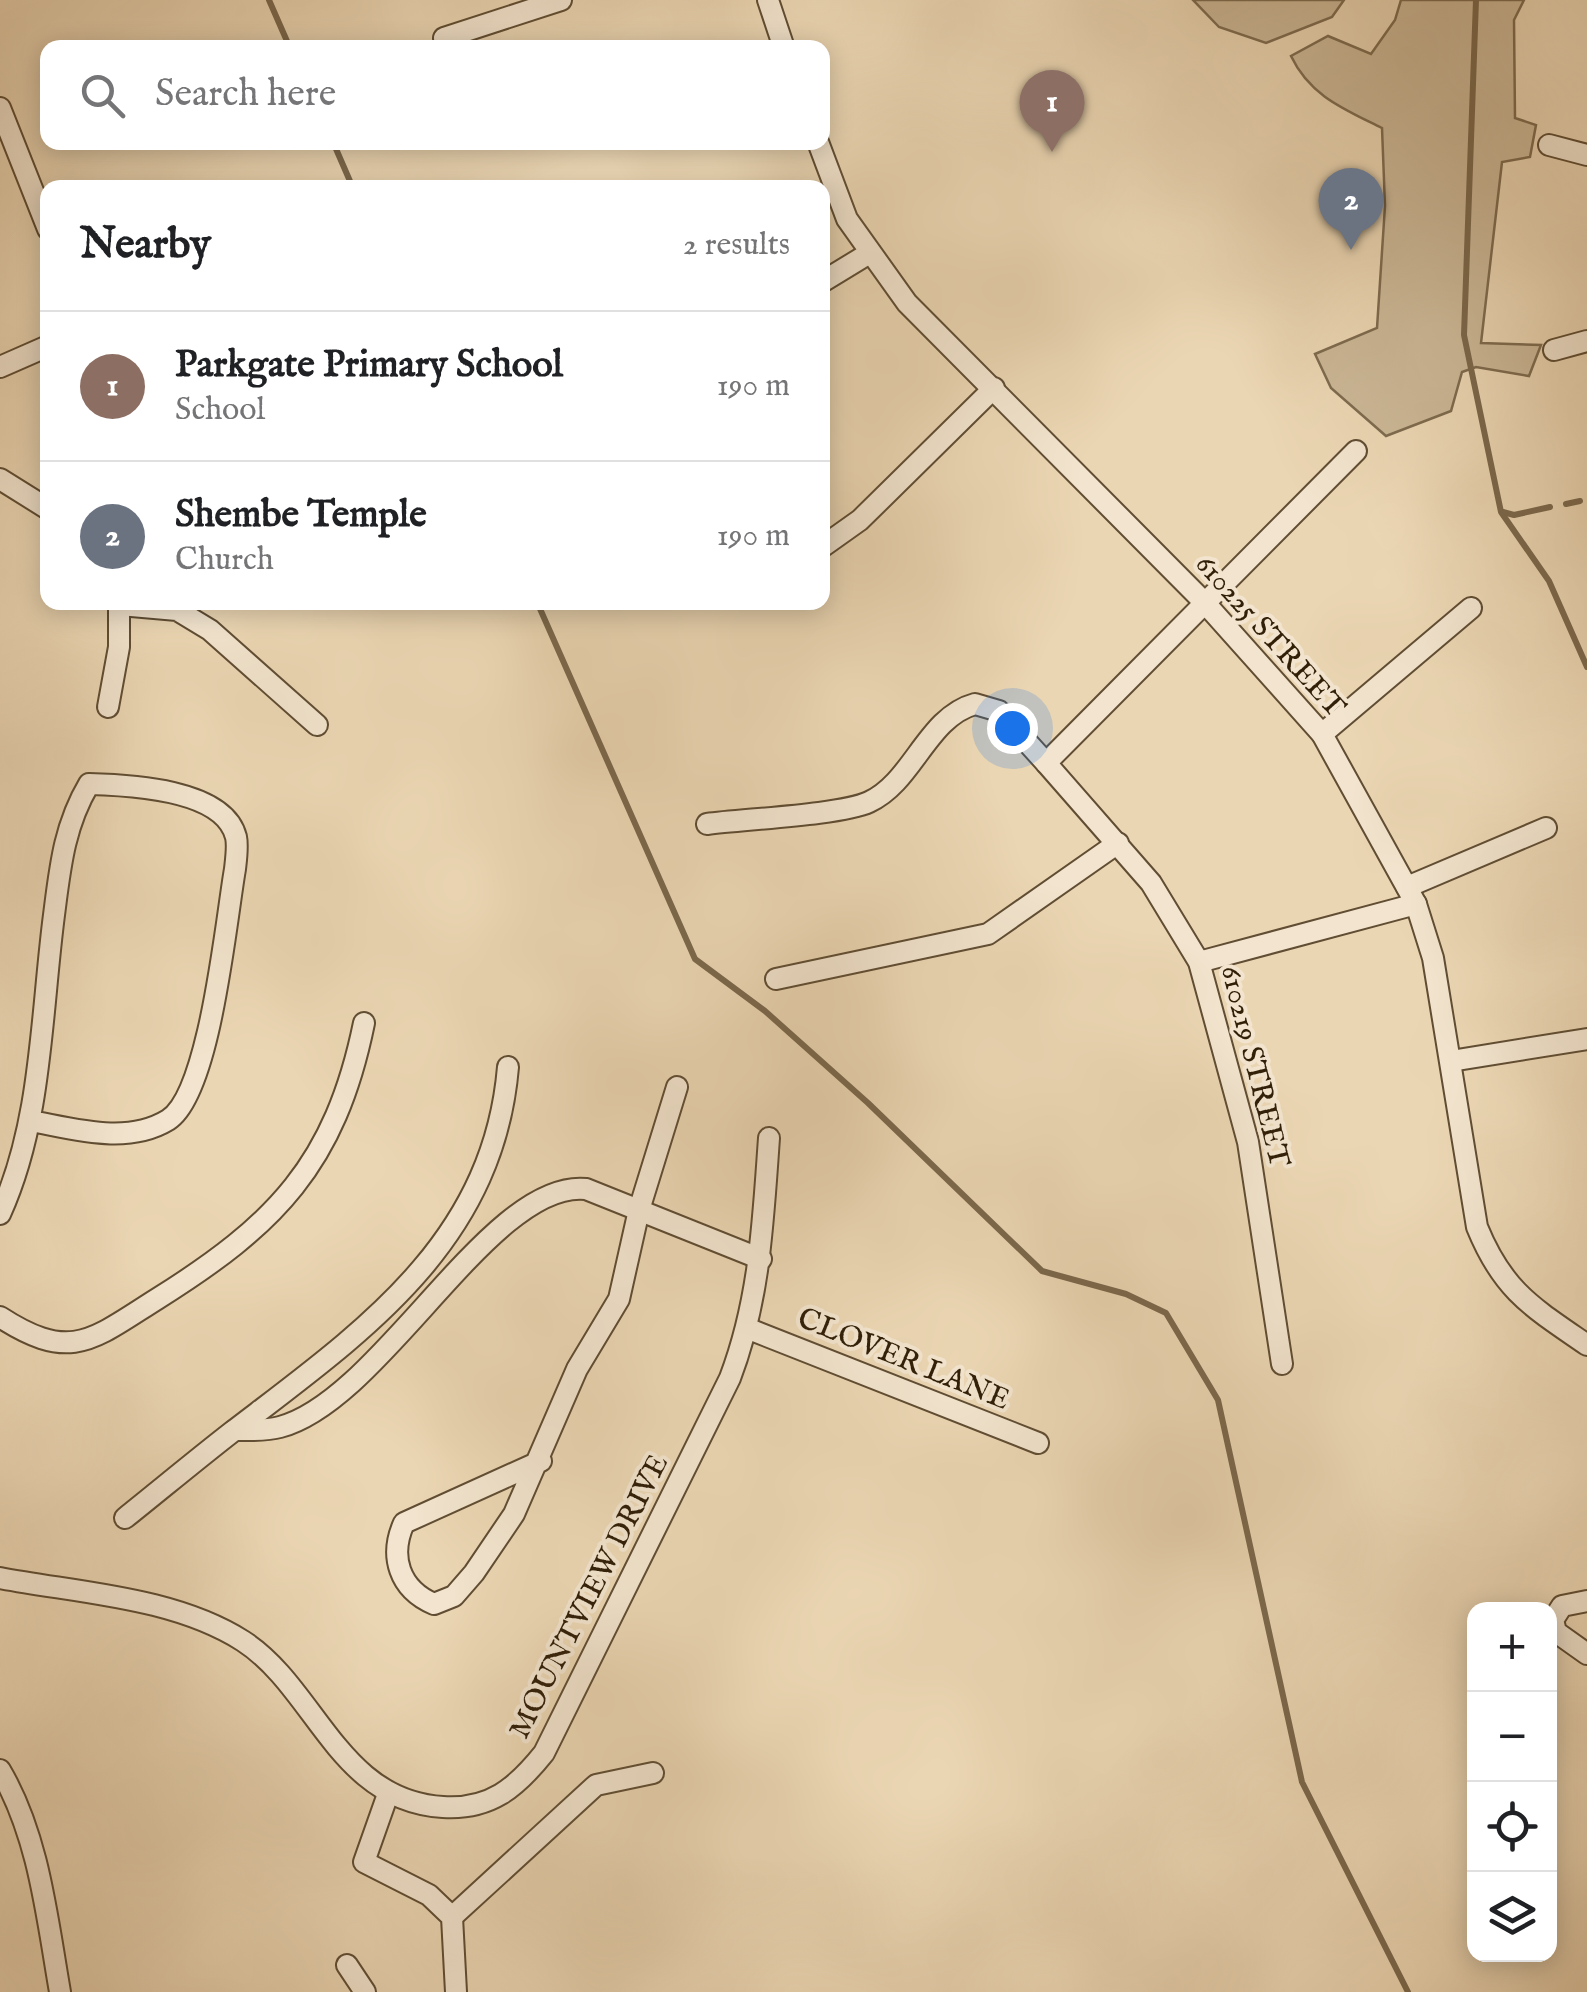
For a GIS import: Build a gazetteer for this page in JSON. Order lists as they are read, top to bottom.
{
  "streets": {
    "street": [
      "610225 STREET",
      "610219 STREET",
      "CLOVER LANE",
      "MOUNTVIEW DRIVE"
    ]
  },
  "crossings": [
    ["CLOVER LANE", "MOUNTVIEW DRIVE"]
  ],
  "page": {
    "search": "Search here",
    "pins": ["1", "2"],
    "heading": ["Nearby", "2 results"],
    "list": [
      {
        "mark": "1",
        "name": "Parkgate Primary School",
        "note": "School",
        "value": "190 m"
      },
      {
        "mark": "2",
        "name": "Shembe Temple",
        "note": "Church",
        "value": "190 m"
      }
    ],
    "map_buttons": ["+", "−"]
  }
}
